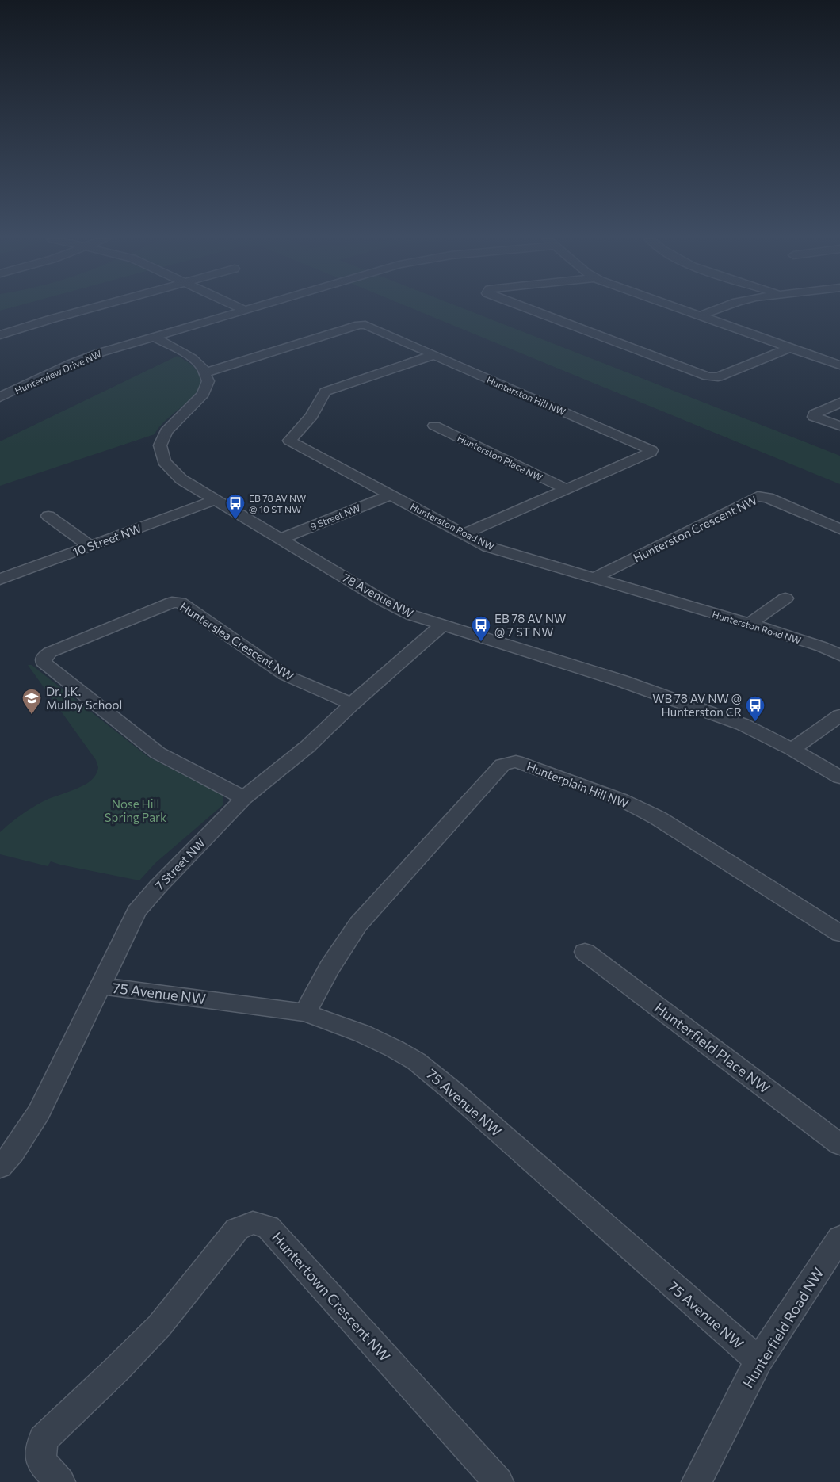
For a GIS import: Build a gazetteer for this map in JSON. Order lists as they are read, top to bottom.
{
  "streets": {
    "street": [
      "Hunterview Drive NW",
      "Hunterston Hill NW",
      "Hunterston Place NW",
      "9 Street NW",
      "Hunterston Road NW",
      "Hunterston Crescent NW",
      "10 Street NW",
      "78 Avenue NW",
      "Hunterslea Crescent NW",
      "Hunterplain Hill NW",
      "7 Street NW",
      "75 Avenue NW",
      "Hunterfield Place NW",
      "Huntertown Crescent NW",
      "Hunterfield Road NW"
    ]
  },
  "crossings": [
    ["Hunterston Hill NW", "Hunterston Place NW"],
    ["Hunterston Hill NW", "Hunterston Road NW"],
    ["Hunterston Hill NW", "78 Avenue NW"],
    ["9 Street NW", "Hunterston Road NW"],
    ["9 Street NW", "78 Avenue NW"],
    ["Hunterston Road NW", "Hunterston Crescent NW"],
    ["10 Street NW", "78 Avenue NW"],
    ["78 Avenue NW", "7 Street NW"],
    ["Hunterslea Crescent NW", "7 Street NW"],
    ["Hunterplain Hill NW", "75 Avenue NW"],
    ["7 Street NW", "75 Avenue NW"],
    ["75 Avenue NW", "Hunterfield Road NW"]
  ],
  "parks": ["Nose Hill Spring Park"],
  "places": {
    "bus stop": ["EB 78 AV NW @ 10 ST NW", "EB 78 AV NW @ 7 ST NW", "WB 78 AV NW @ Hunterston CR"],
    "school or university": ["Dr. J.K. Mulloy School"]
  }
}
